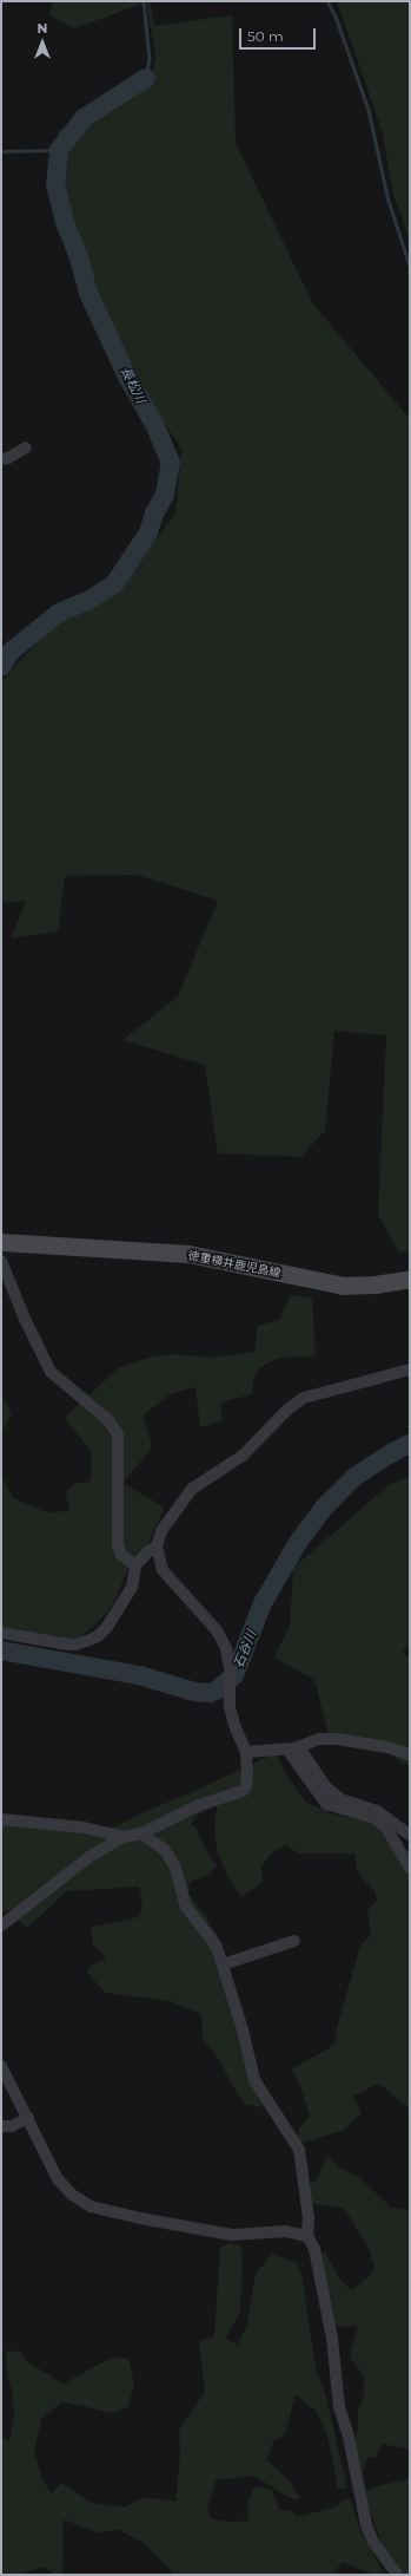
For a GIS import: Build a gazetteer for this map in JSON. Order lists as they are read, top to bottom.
{
  "streets": {
    "main road": ["徳重横井鹿児島線"]
  },
  "water": ["長松川", "石谷川"],
  "scale_bar": "50 m",
  "north": "top"
}
